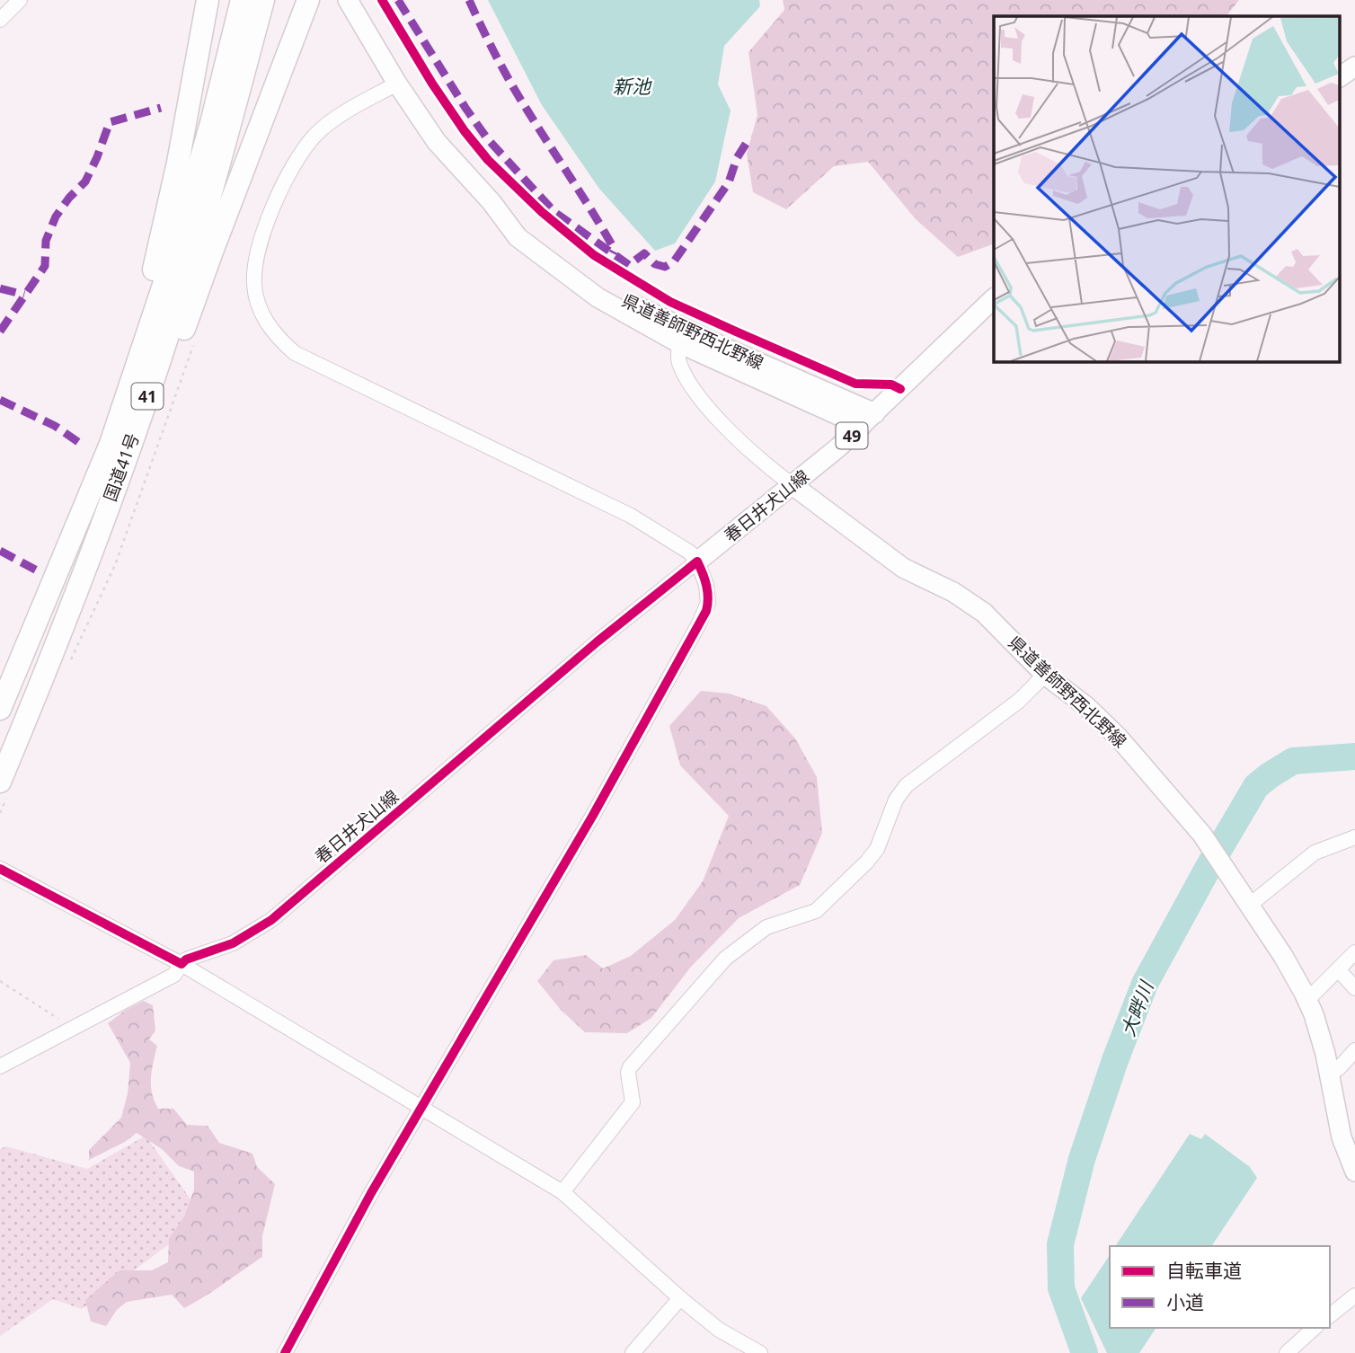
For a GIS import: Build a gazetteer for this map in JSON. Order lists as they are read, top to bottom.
{
  "streets": {
    "highway": ["41", "国道41号"],
    "main road": ["県道善師野西北野線", "49", "春日井犬山線"]
  },
  "crossings": [
    ["県道善師野西北野線", "春日井犬山線"]
  ],
  "water": ["新池", "大畔川"],
  "legend": ["自転車道", "小道"]
}
